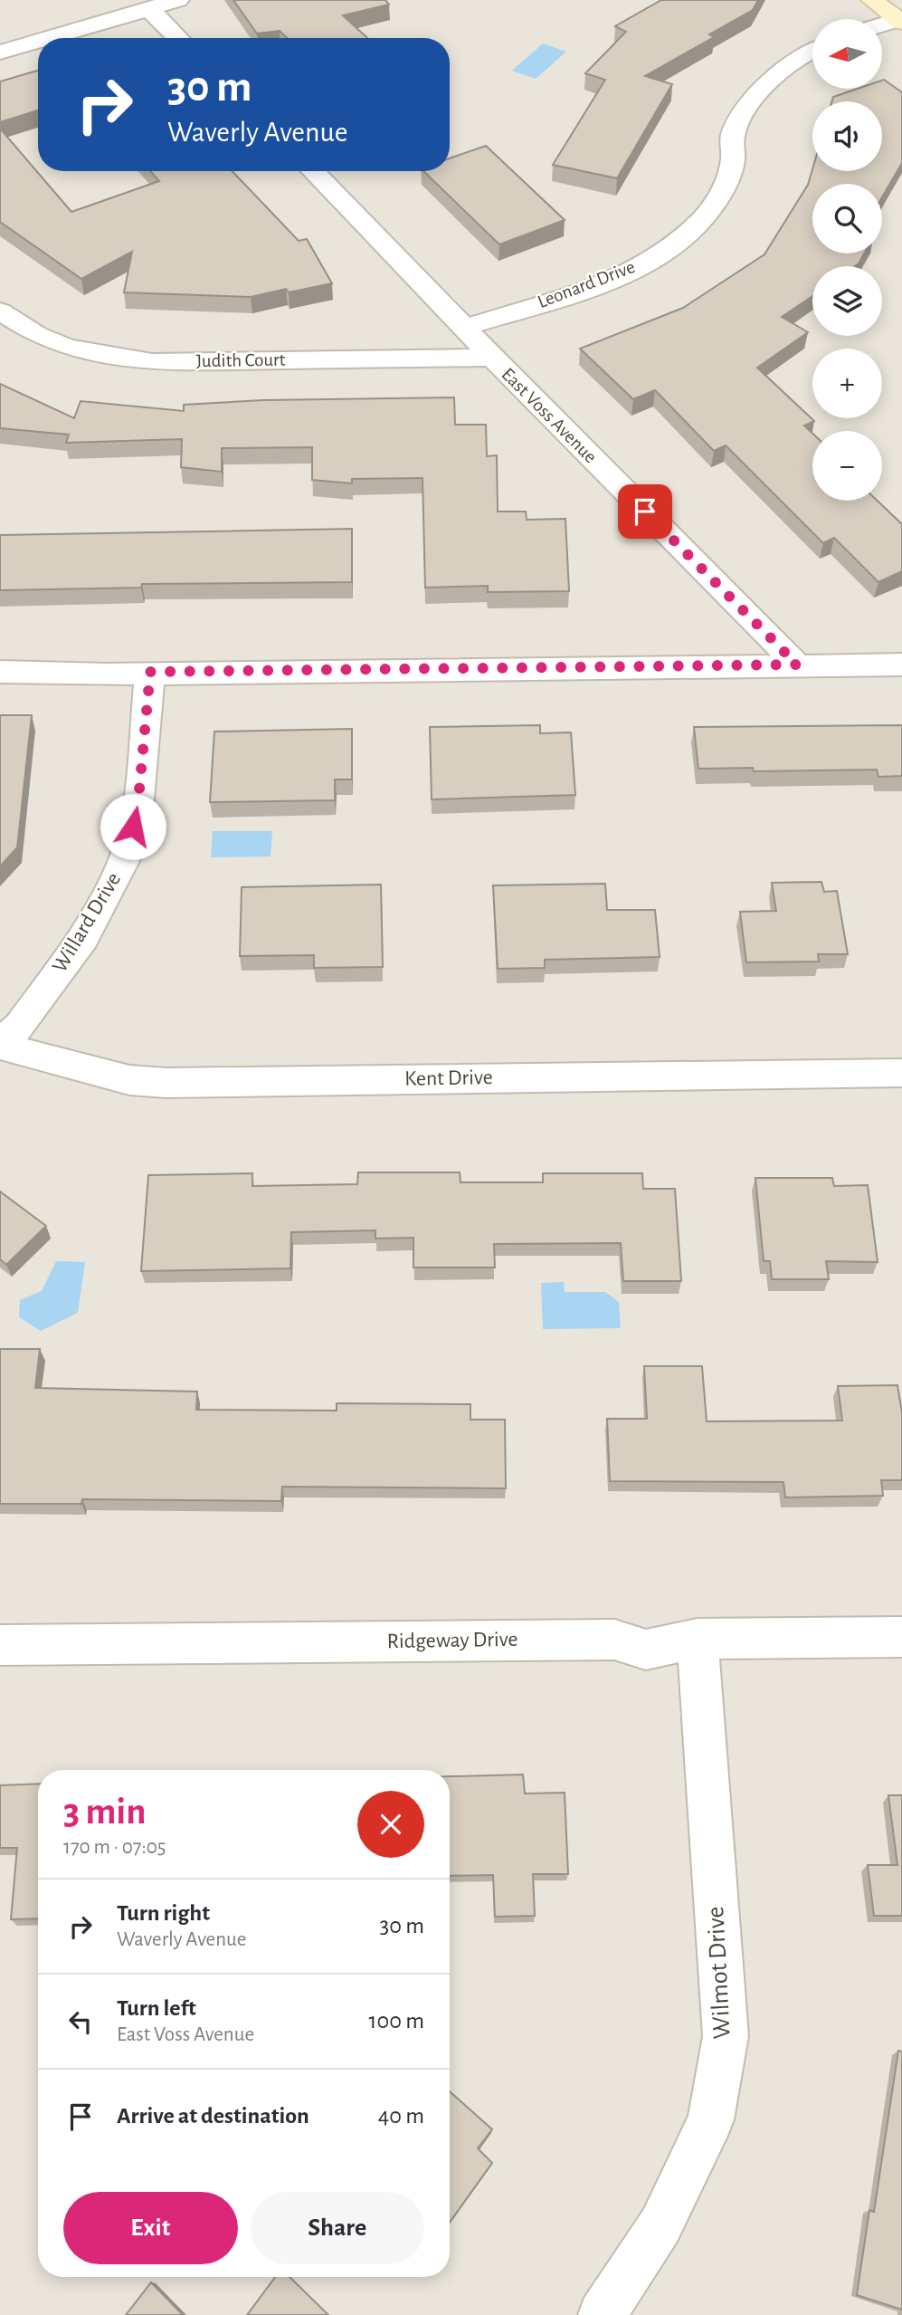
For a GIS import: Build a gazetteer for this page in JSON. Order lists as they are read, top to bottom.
{
  "streets": {
    "street": [
      "Leonard Drive",
      "Judith Court",
      "East Voss Avenue",
      "Willard Drive",
      "Kent Drive",
      "Ridgeway Drive",
      "Wilmot Drive"
    ]
  },
  "crossings": [
    ["Leonard Drive", "East Voss Avenue"],
    ["Judith Court", "East Voss Avenue"],
    ["Willard Drive", "Kent Drive"],
    ["Ridgeway Drive", "Wilmot Drive"]
  ],
  "north": "left",
  "page": {
    "map_buttons": ["+", "−"],
    "turn": ["30 m", "Waverly Avenue"],
    "heading": ["3 min", "170 m · 07:05"],
    "list": [
      {
        "name": "Turn right",
        "note": "Waverly Avenue",
        "value": "30 m"
      },
      {
        "name": "Turn left",
        "note": "East Voss Avenue",
        "value": "100 m"
      },
      {
        "name": "Arrive at destination",
        "value": "40 m"
      }
    ],
    "buttons": ["Exit", "Share"]
  }
}
